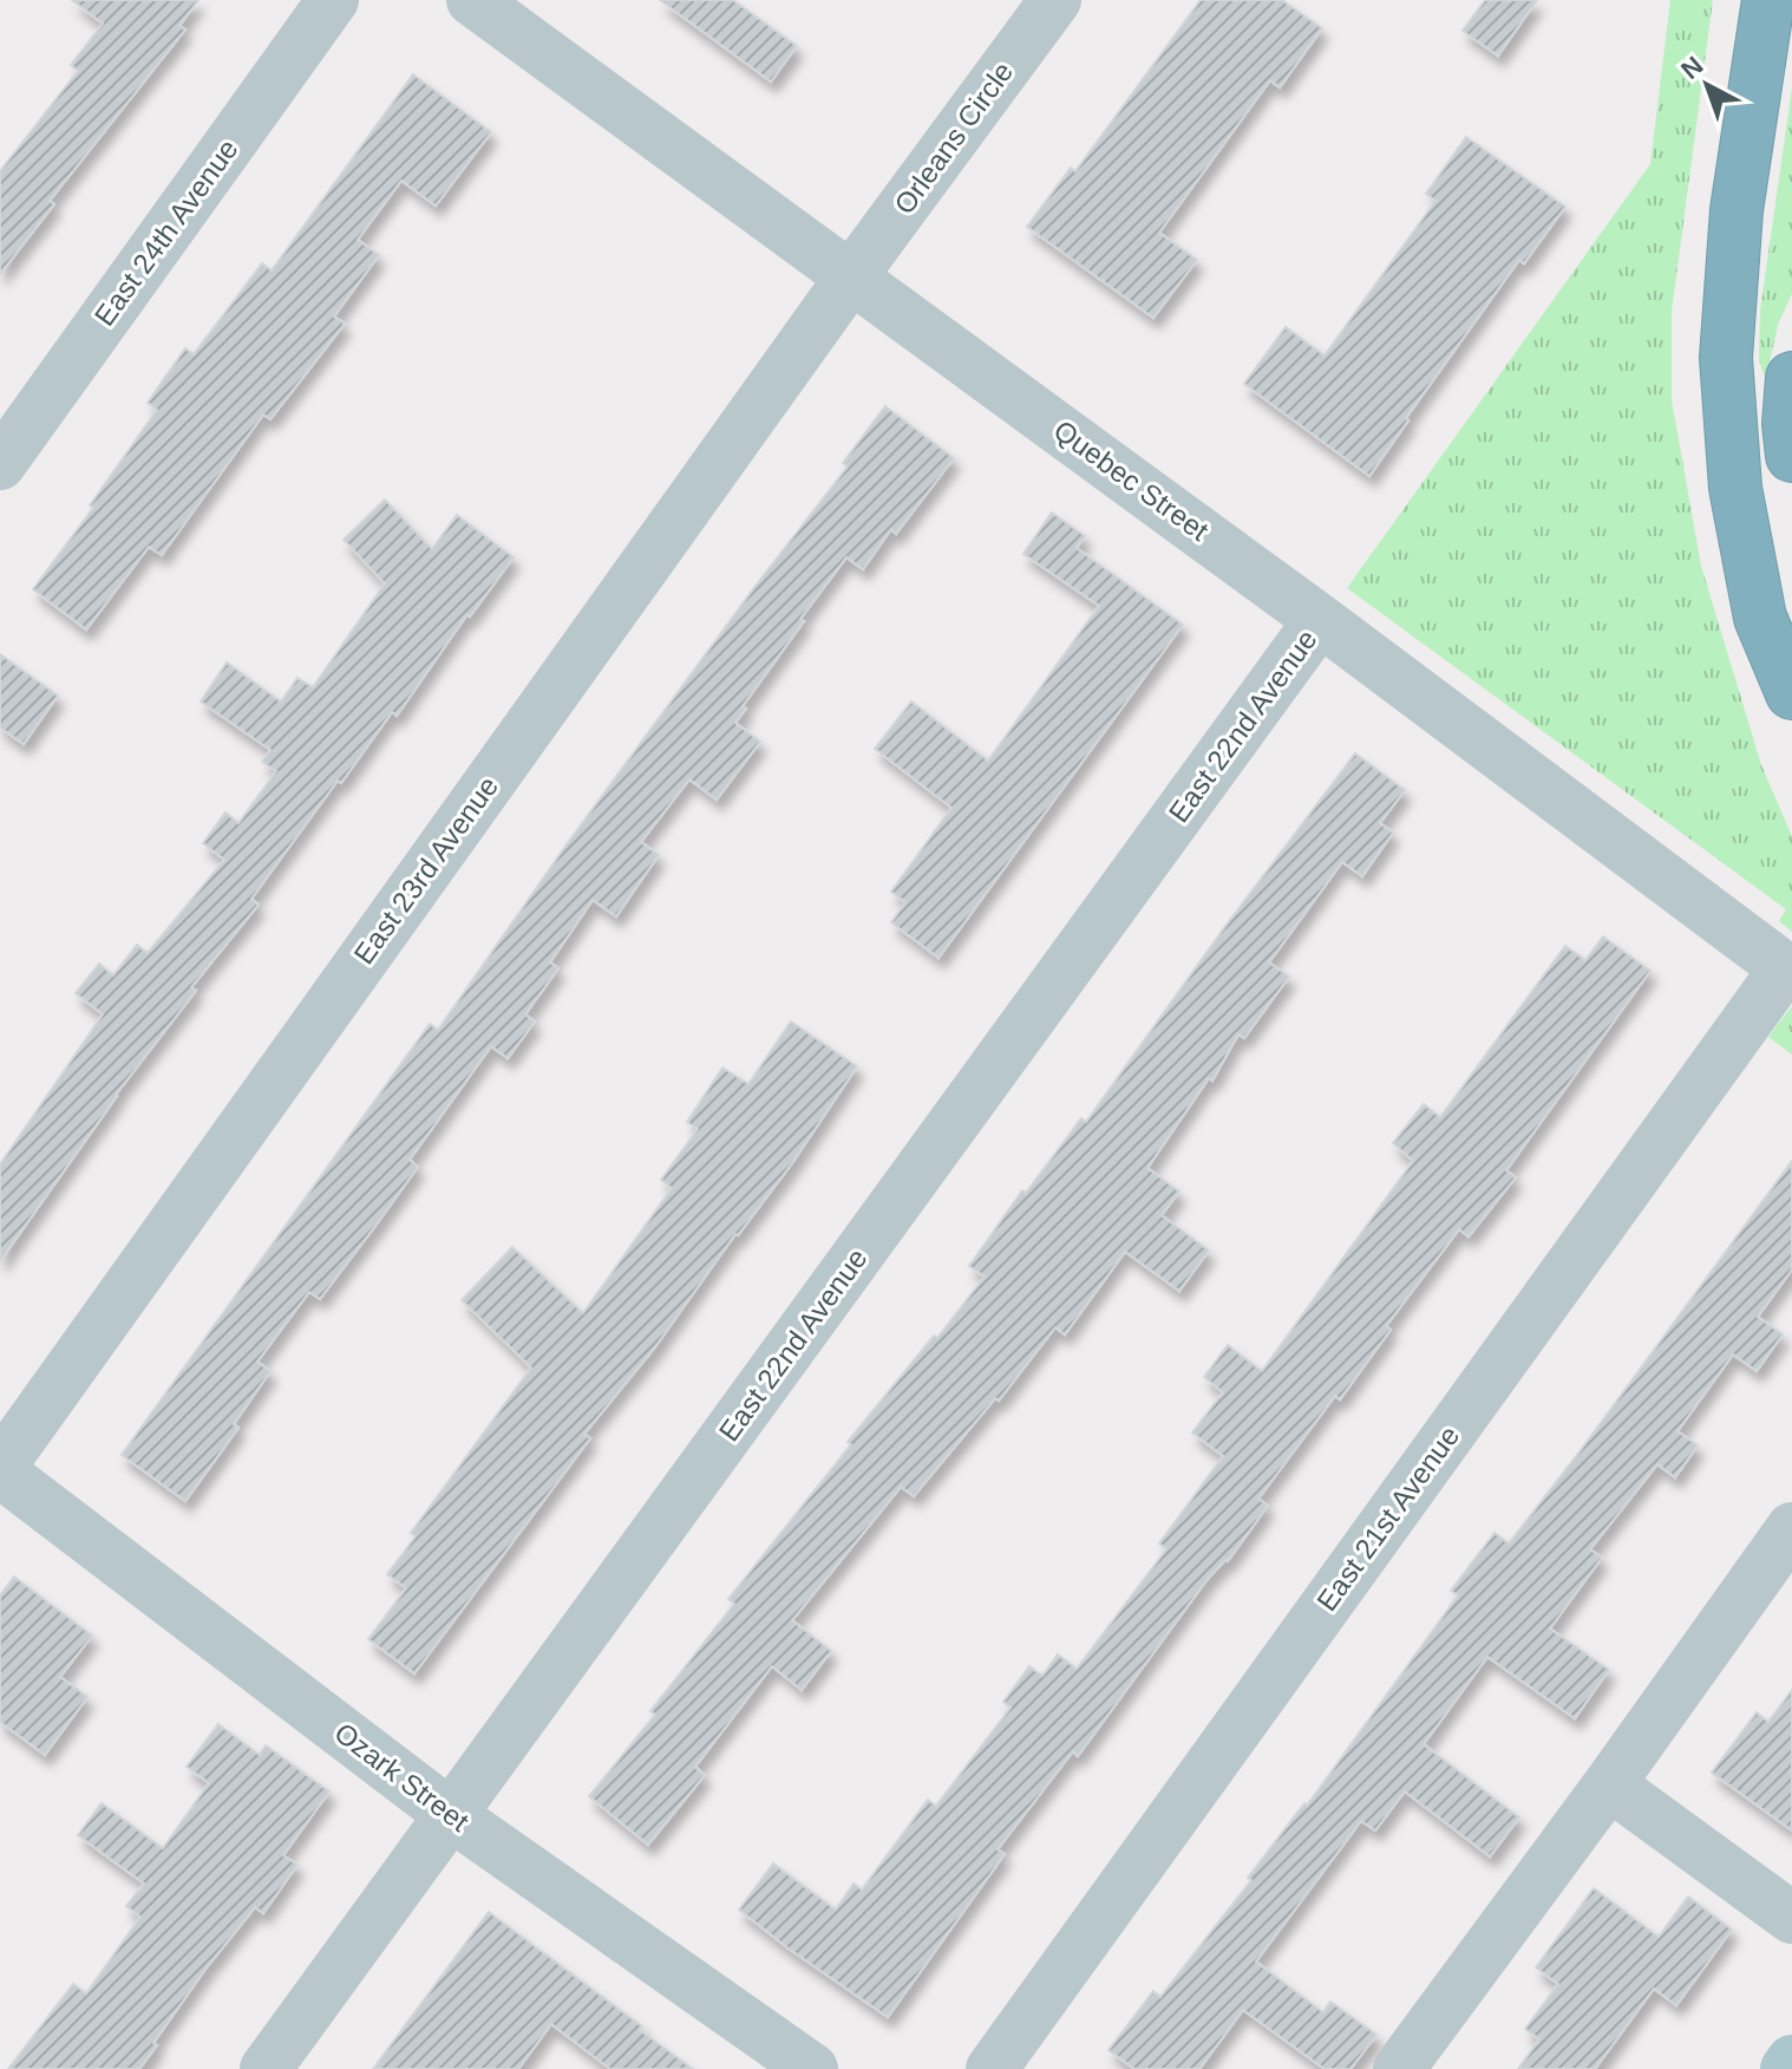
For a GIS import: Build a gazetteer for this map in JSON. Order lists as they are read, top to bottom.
{
  "streets": {
    "street": [
      "Orleans Circle",
      "East 24th Avenue",
      "Quebec Street",
      "East 22nd Avenue",
      "East 23rd Avenue",
      "East 21st Avenue",
      "Ozark Street"
    ]
  },
  "crossings": [
    ["Orleans Circle", "Quebec Street"],
    ["Orleans Circle", "East 23rd Avenue"],
    ["Quebec Street", "East 22nd Avenue"],
    ["Quebec Street", "East 23rd Avenue"],
    ["Quebec Street", "East 21st Avenue"],
    ["East 22nd Avenue", "Ozark Street"],
    ["East 23rd Avenue", "Ozark Street"]
  ],
  "north": "top left"
}
